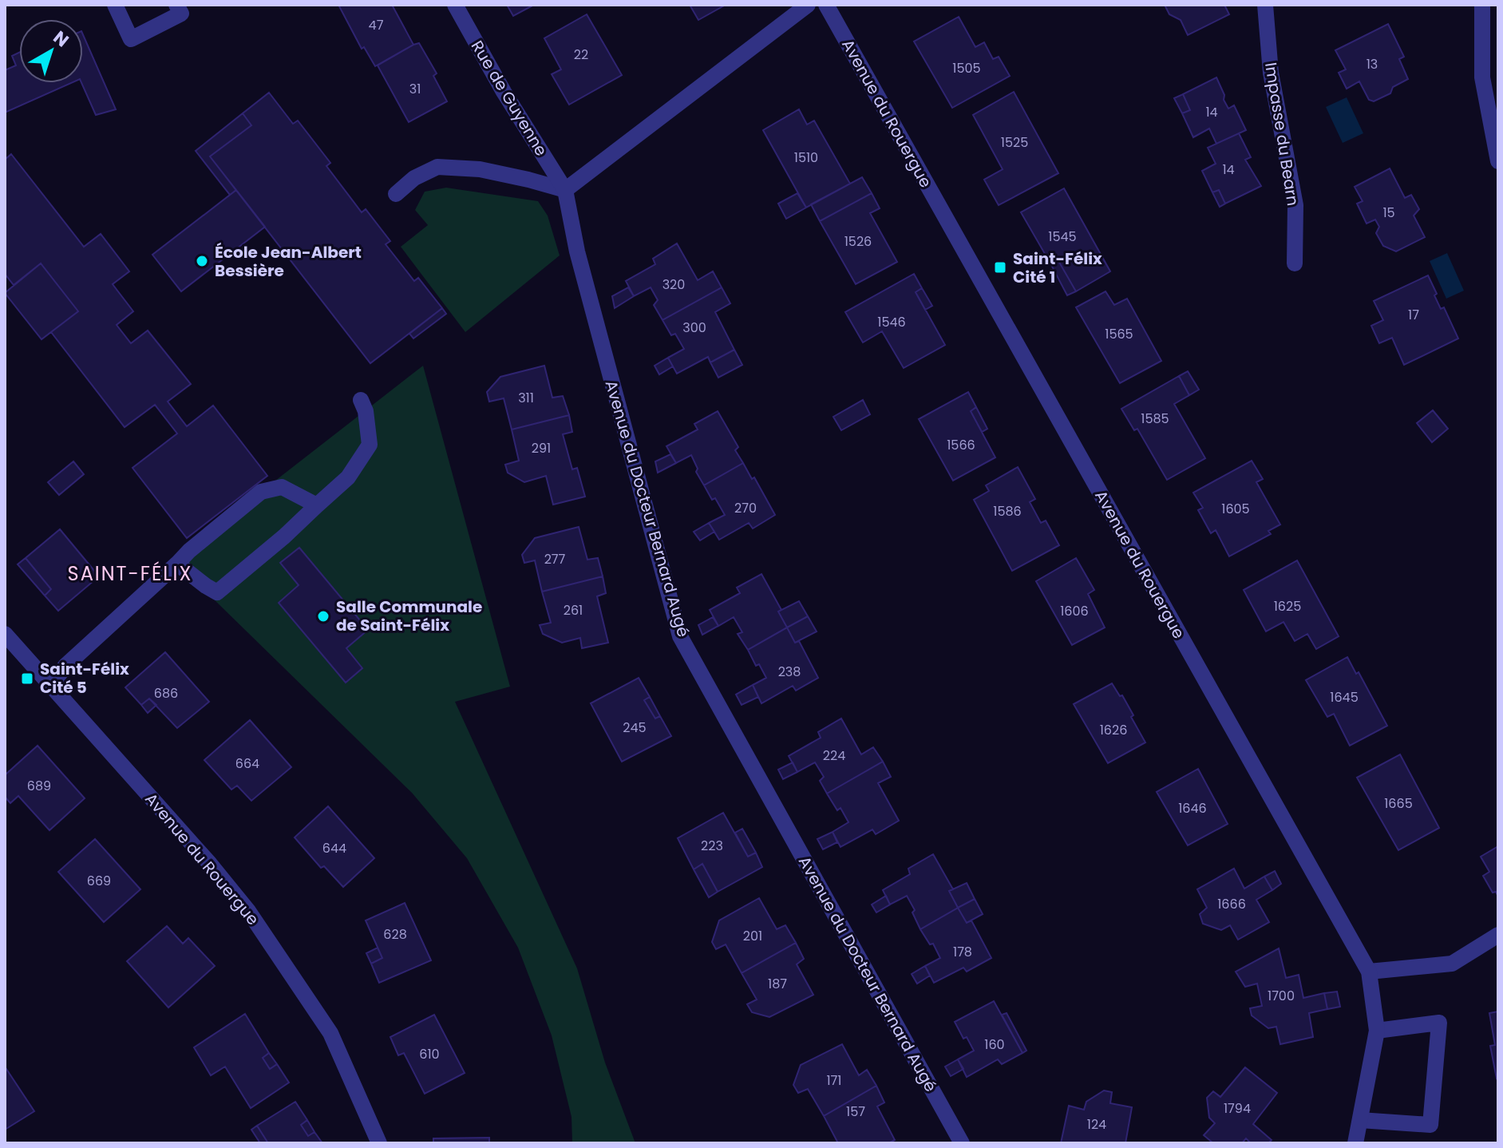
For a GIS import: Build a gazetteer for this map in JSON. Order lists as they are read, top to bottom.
{
  "streets": {
    "street": [
      "Rue de Guyenne",
      "Avenue du Rouergue",
      "Impasse du Bearn",
      "Avenue du Docteur Bernard Augé"
    ]
  },
  "crossings": [
    ["Rue de Guyenne", "Avenue du Docteur Bernard Augé"]
  ],
  "districts": ["SAINT-FÉLIX"],
  "places": {
    "other": ["École Jean-Albert Bessière", "Salle Communale de Saint-Félix"],
    "transit": ["Saint-Félix Cité 1", "Saint-Félix Cité 5"]
  },
  "house_numbers": [
    "47",
    "22",
    "13",
    "1505",
    "31",
    "14",
    "1525",
    "1510",
    "14",
    "15",
    "1545",
    "1526",
    "320",
    "17",
    "1546",
    "300",
    "1565",
    "311",
    "1585",
    "1566",
    "291",
    "270",
    "1605",
    "1586",
    "277",
    "1625",
    "261",
    "1606",
    "238",
    "686",
    "1645",
    "245",
    "1626",
    "224",
    "664",
    "689",
    "1665",
    "1646",
    "223",
    "644",
    "669",
    "1666",
    "628",
    "201",
    "178",
    "187",
    "1700",
    "160",
    "610",
    "171",
    "1794",
    "157",
    "124"
  ],
  "north": "top right"
}
